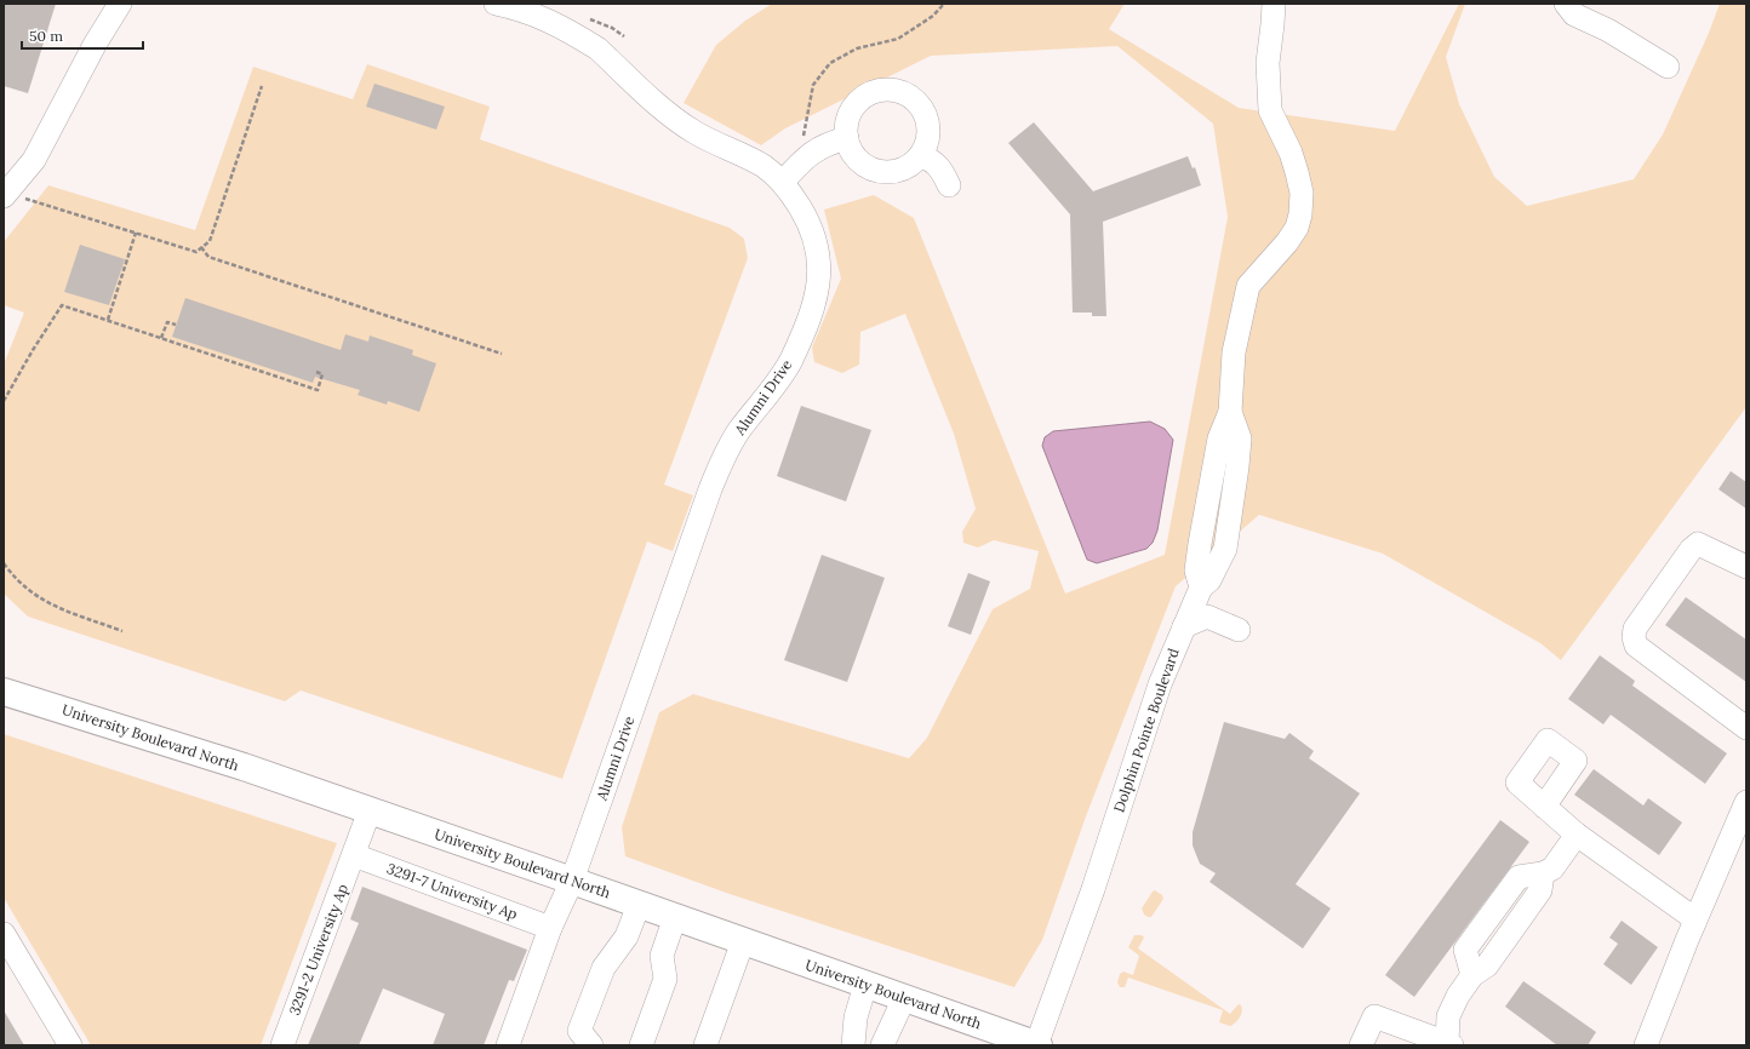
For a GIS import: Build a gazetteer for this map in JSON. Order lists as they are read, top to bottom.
{
  "streets": {
    "main road": ["University Boulevard North"],
    "street": [
      "Alumni Drive",
      "Dolphin Pointe Boulevard",
      "3291-7 University Ap",
      "3291-2 University Ap"
    ]
  },
  "crossings": [
    ["Alumni Drive", "University Boulevard North"],
    ["Alumni Drive", "3291-7 University Ap"],
    ["Dolphin Pointe Boulevard", "University Boulevard North"],
    ["University Boulevard North", "3291-2 University Ap"],
    ["3291-7 University Ap", "3291-2 University Ap"]
  ],
  "scale_bar": "50 m"
}
